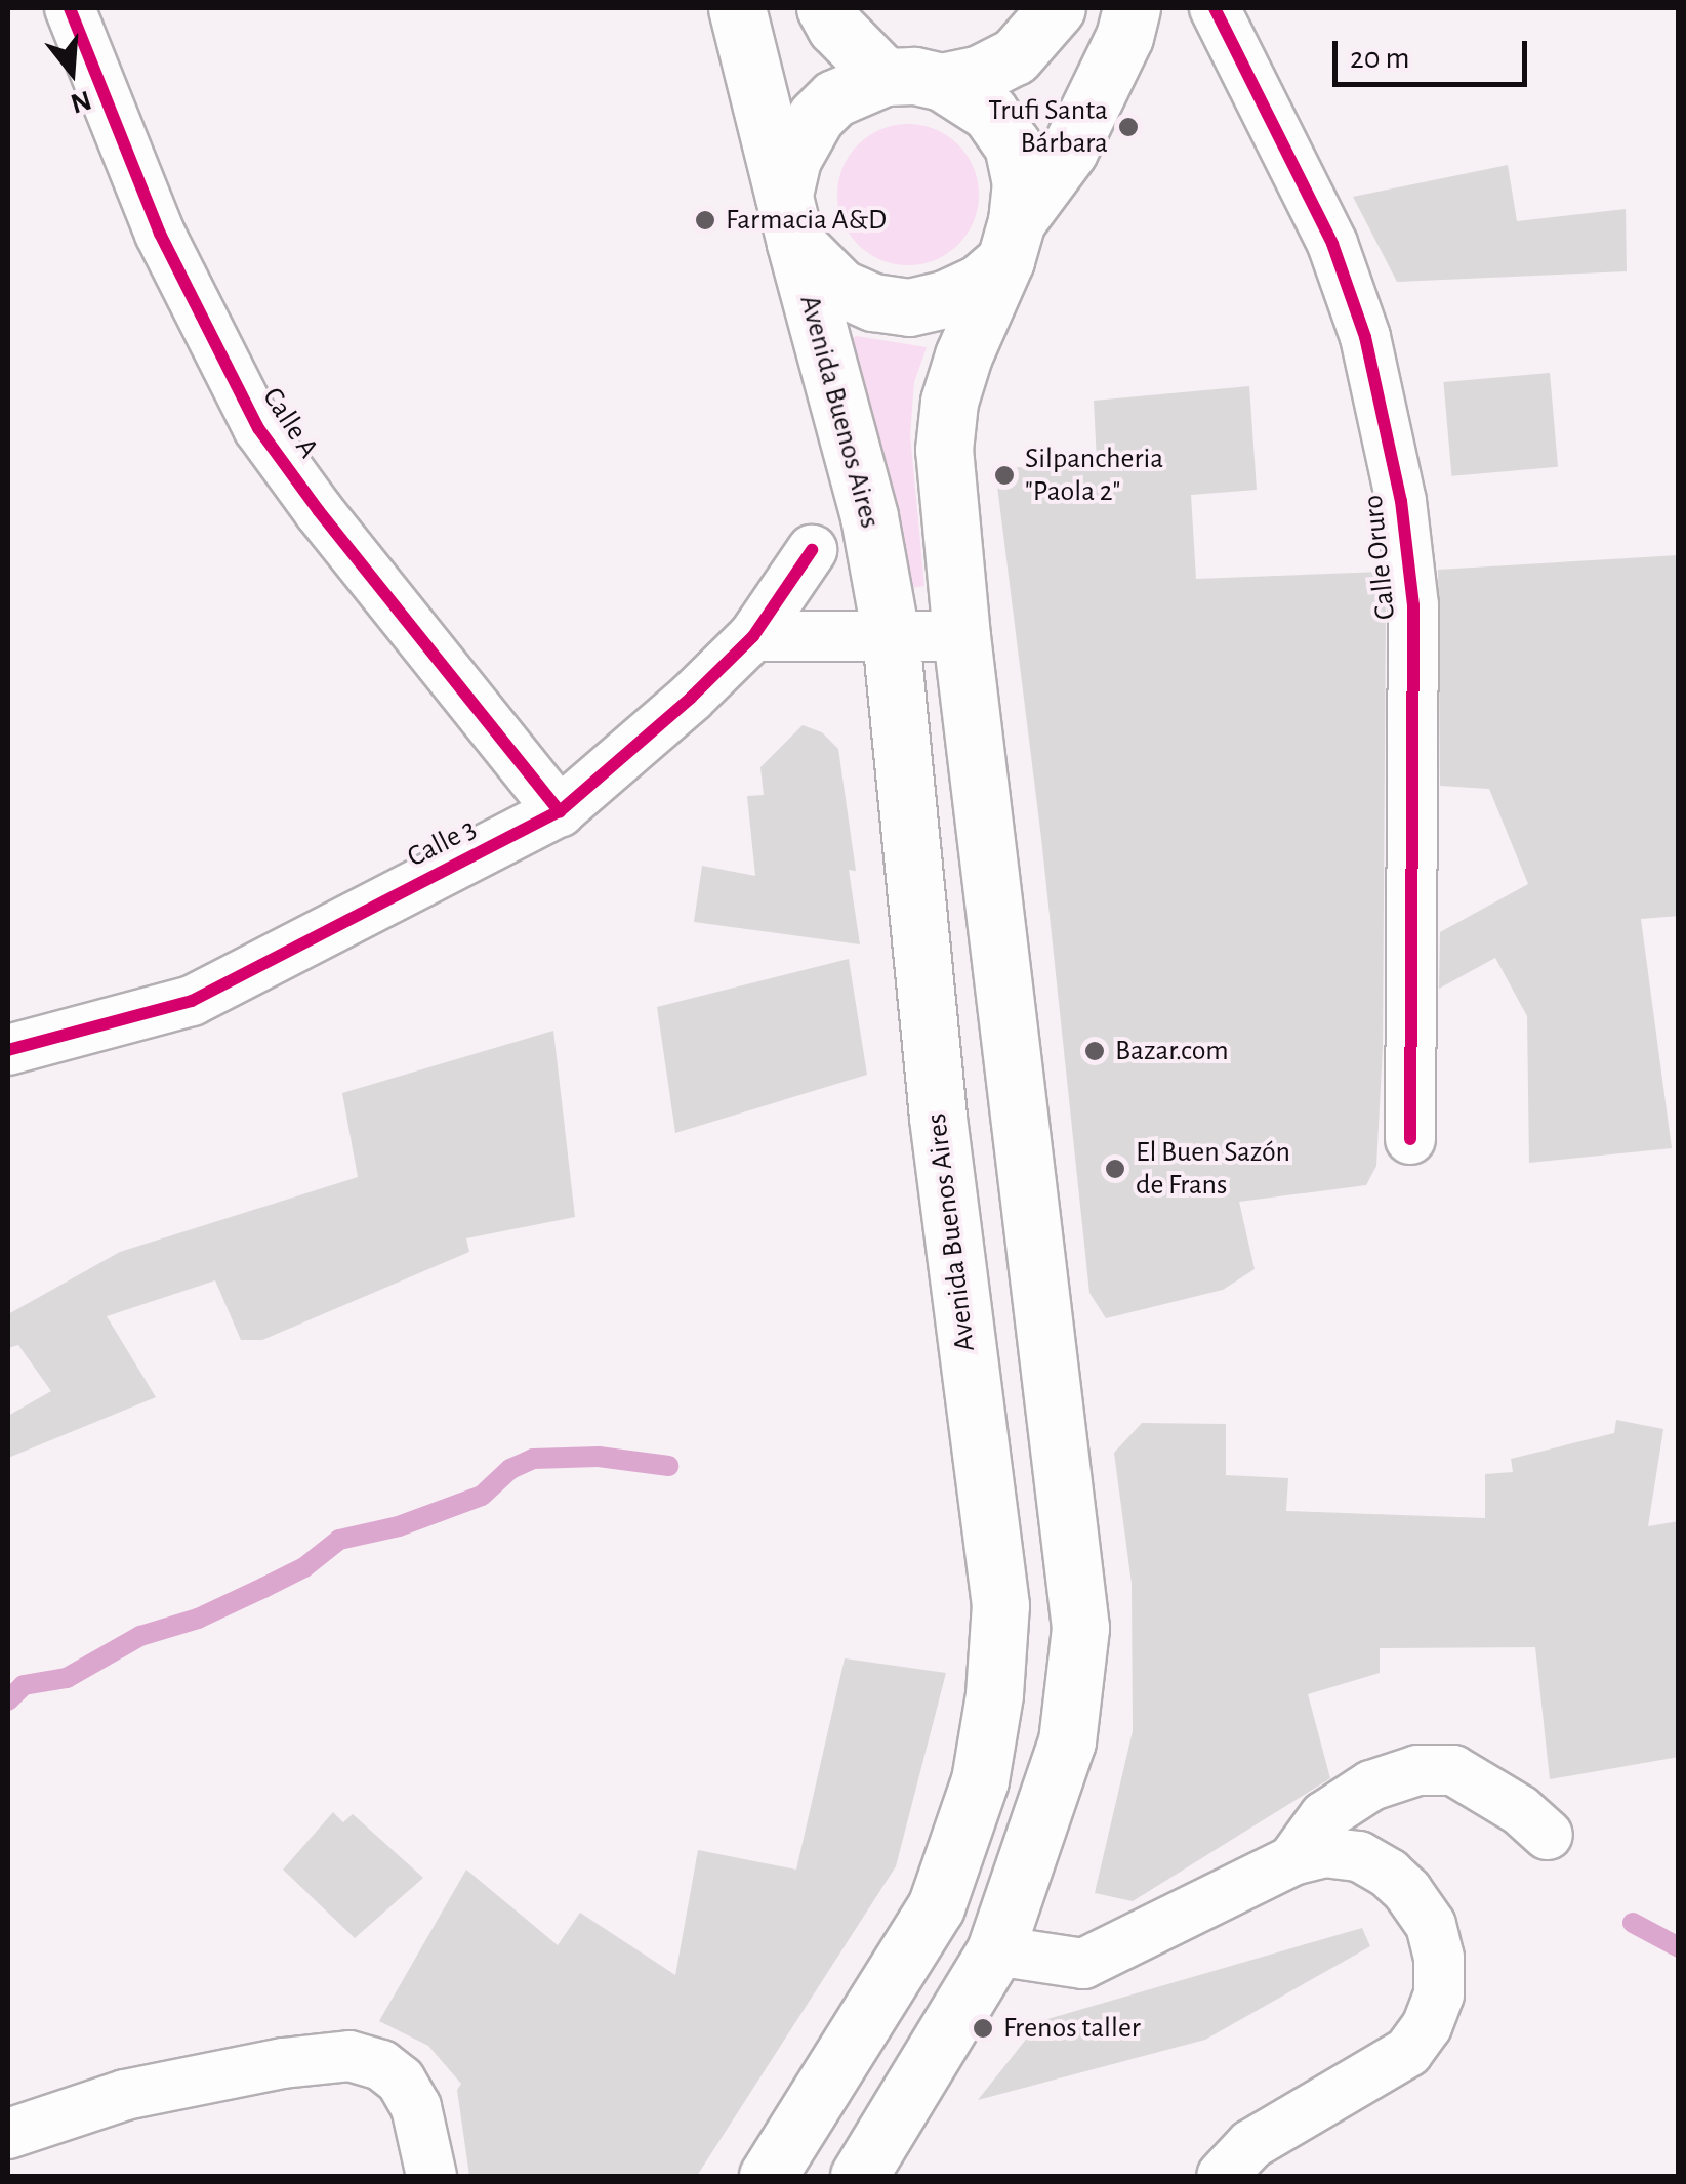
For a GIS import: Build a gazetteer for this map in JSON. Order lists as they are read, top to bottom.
{
  "streets": {
    "main road": ["Avenida Buenos Aires"],
    "street": ["Calle A", "Calle Oruro", "Calle 3"]
  },
  "crossings": [
    ["Calle A", "Calle 3"]
  ],
  "places": [
    "Trufi Santa Bárbara",
    "Farmacia A&D",
    "Silpancheria \"Paola 2\"",
    "Bazar.com",
    "El Buen Sazón de Frans",
    "Frenos taller"
  ],
  "scale_bar": "20 m",
  "north": "bottom"
}
